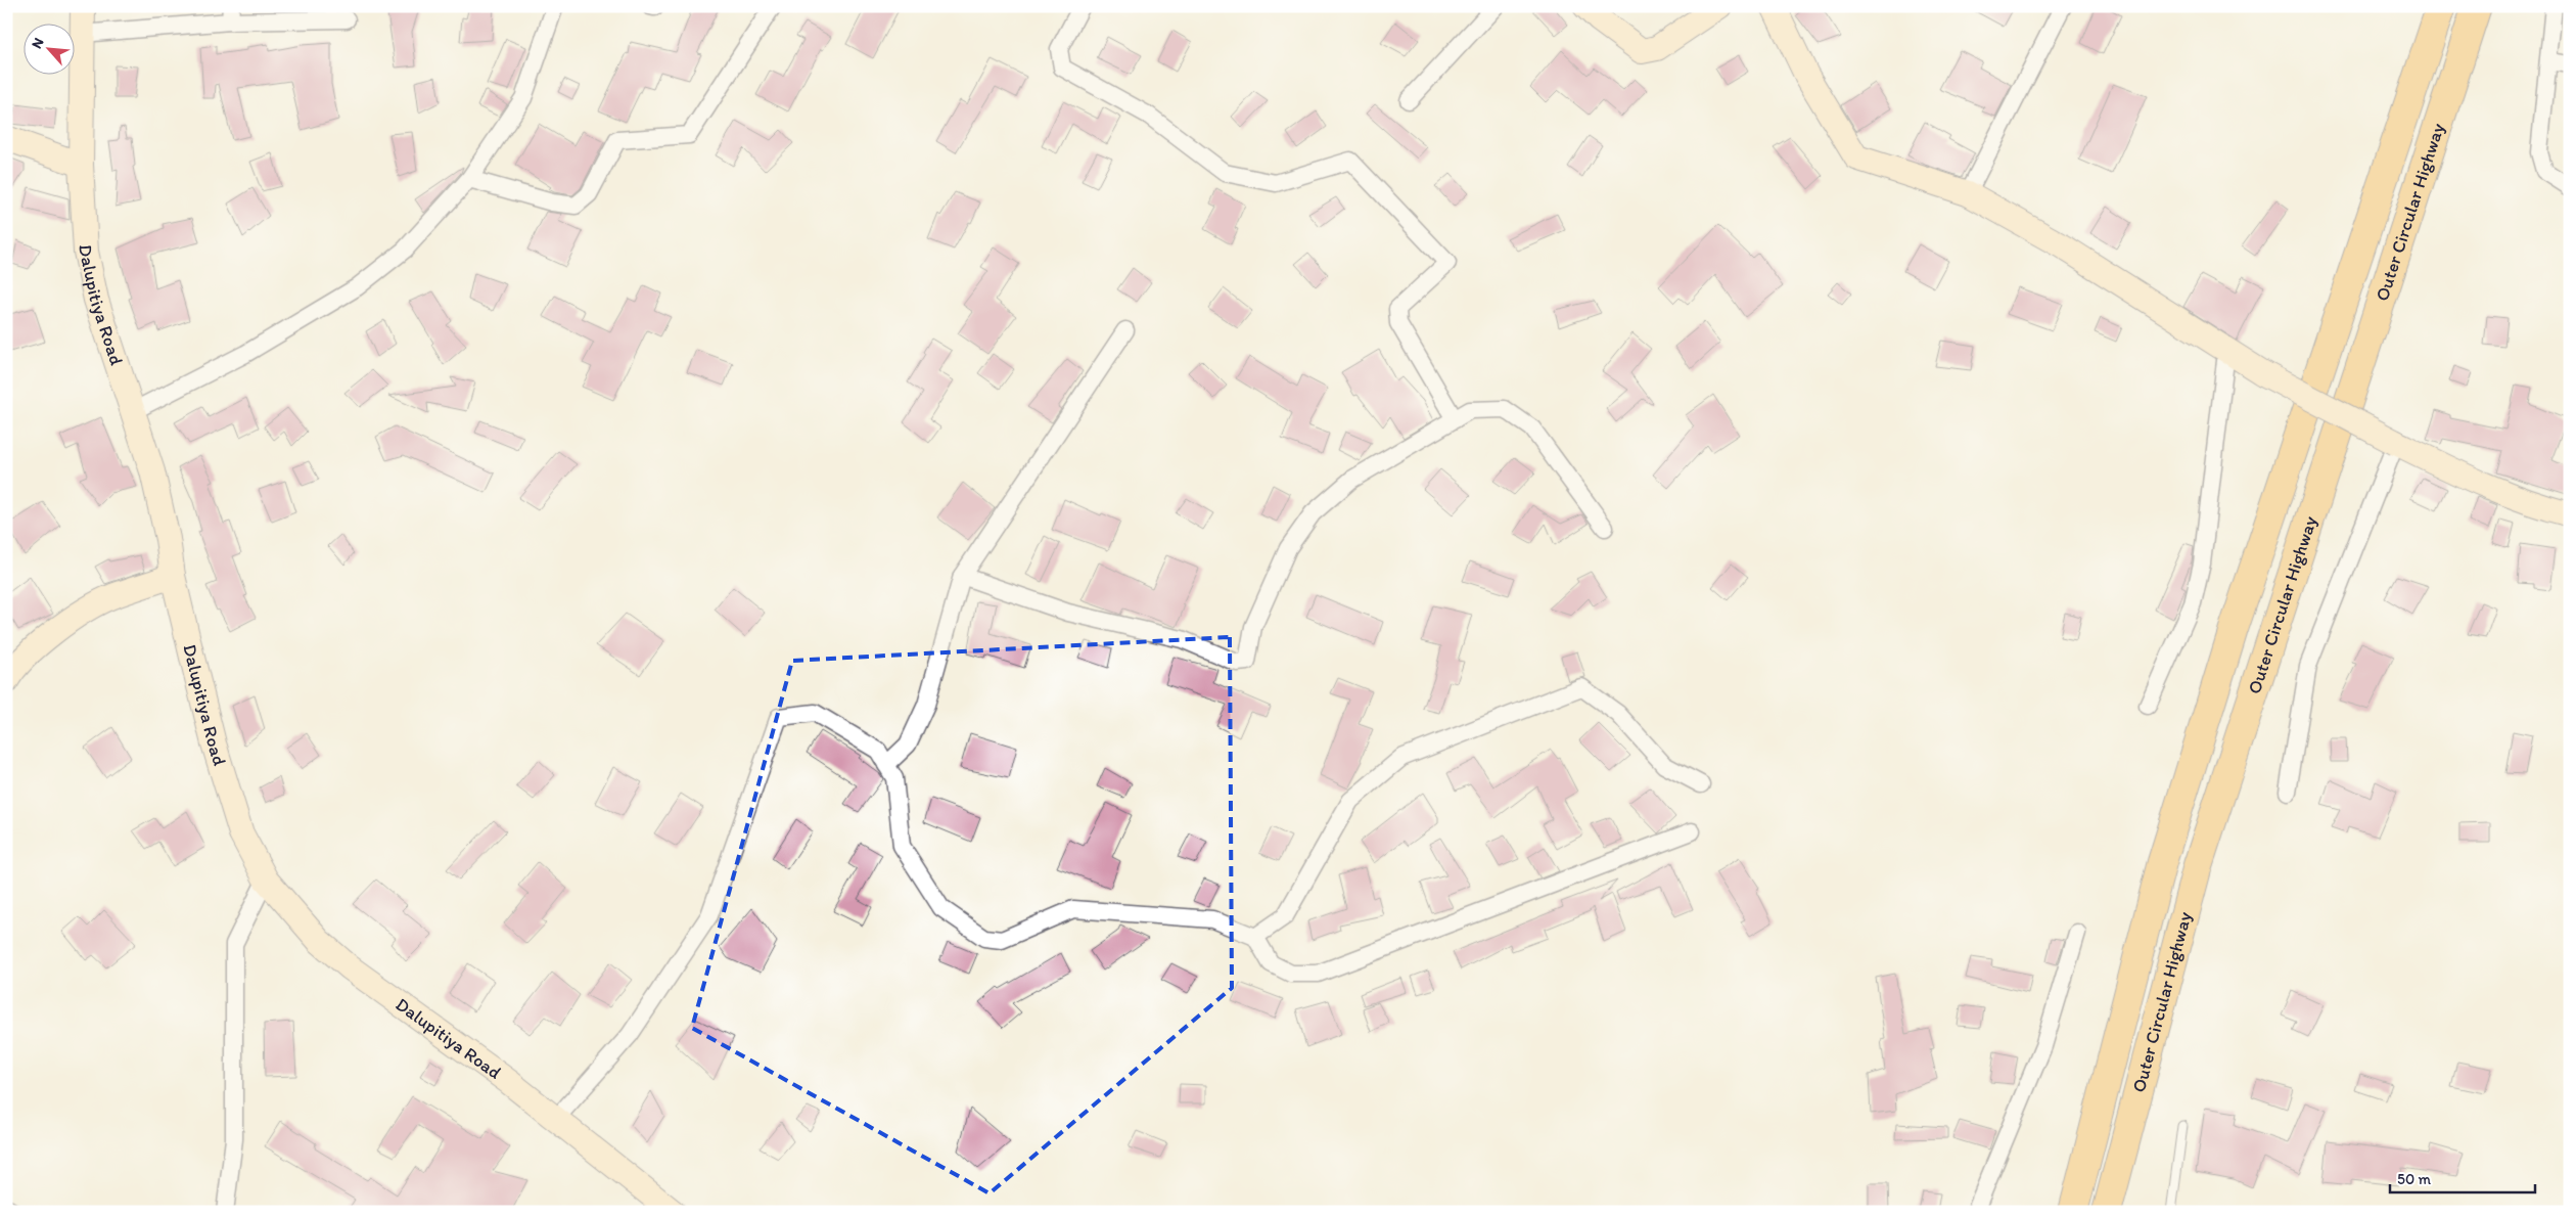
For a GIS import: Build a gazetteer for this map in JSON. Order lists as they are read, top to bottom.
{
  "streets": {
    "highway": ["Outer Circular Highway"],
    "street": ["Dalupitiya Road"]
  },
  "scale_bar": "50 m",
  "north": "top left"
}
